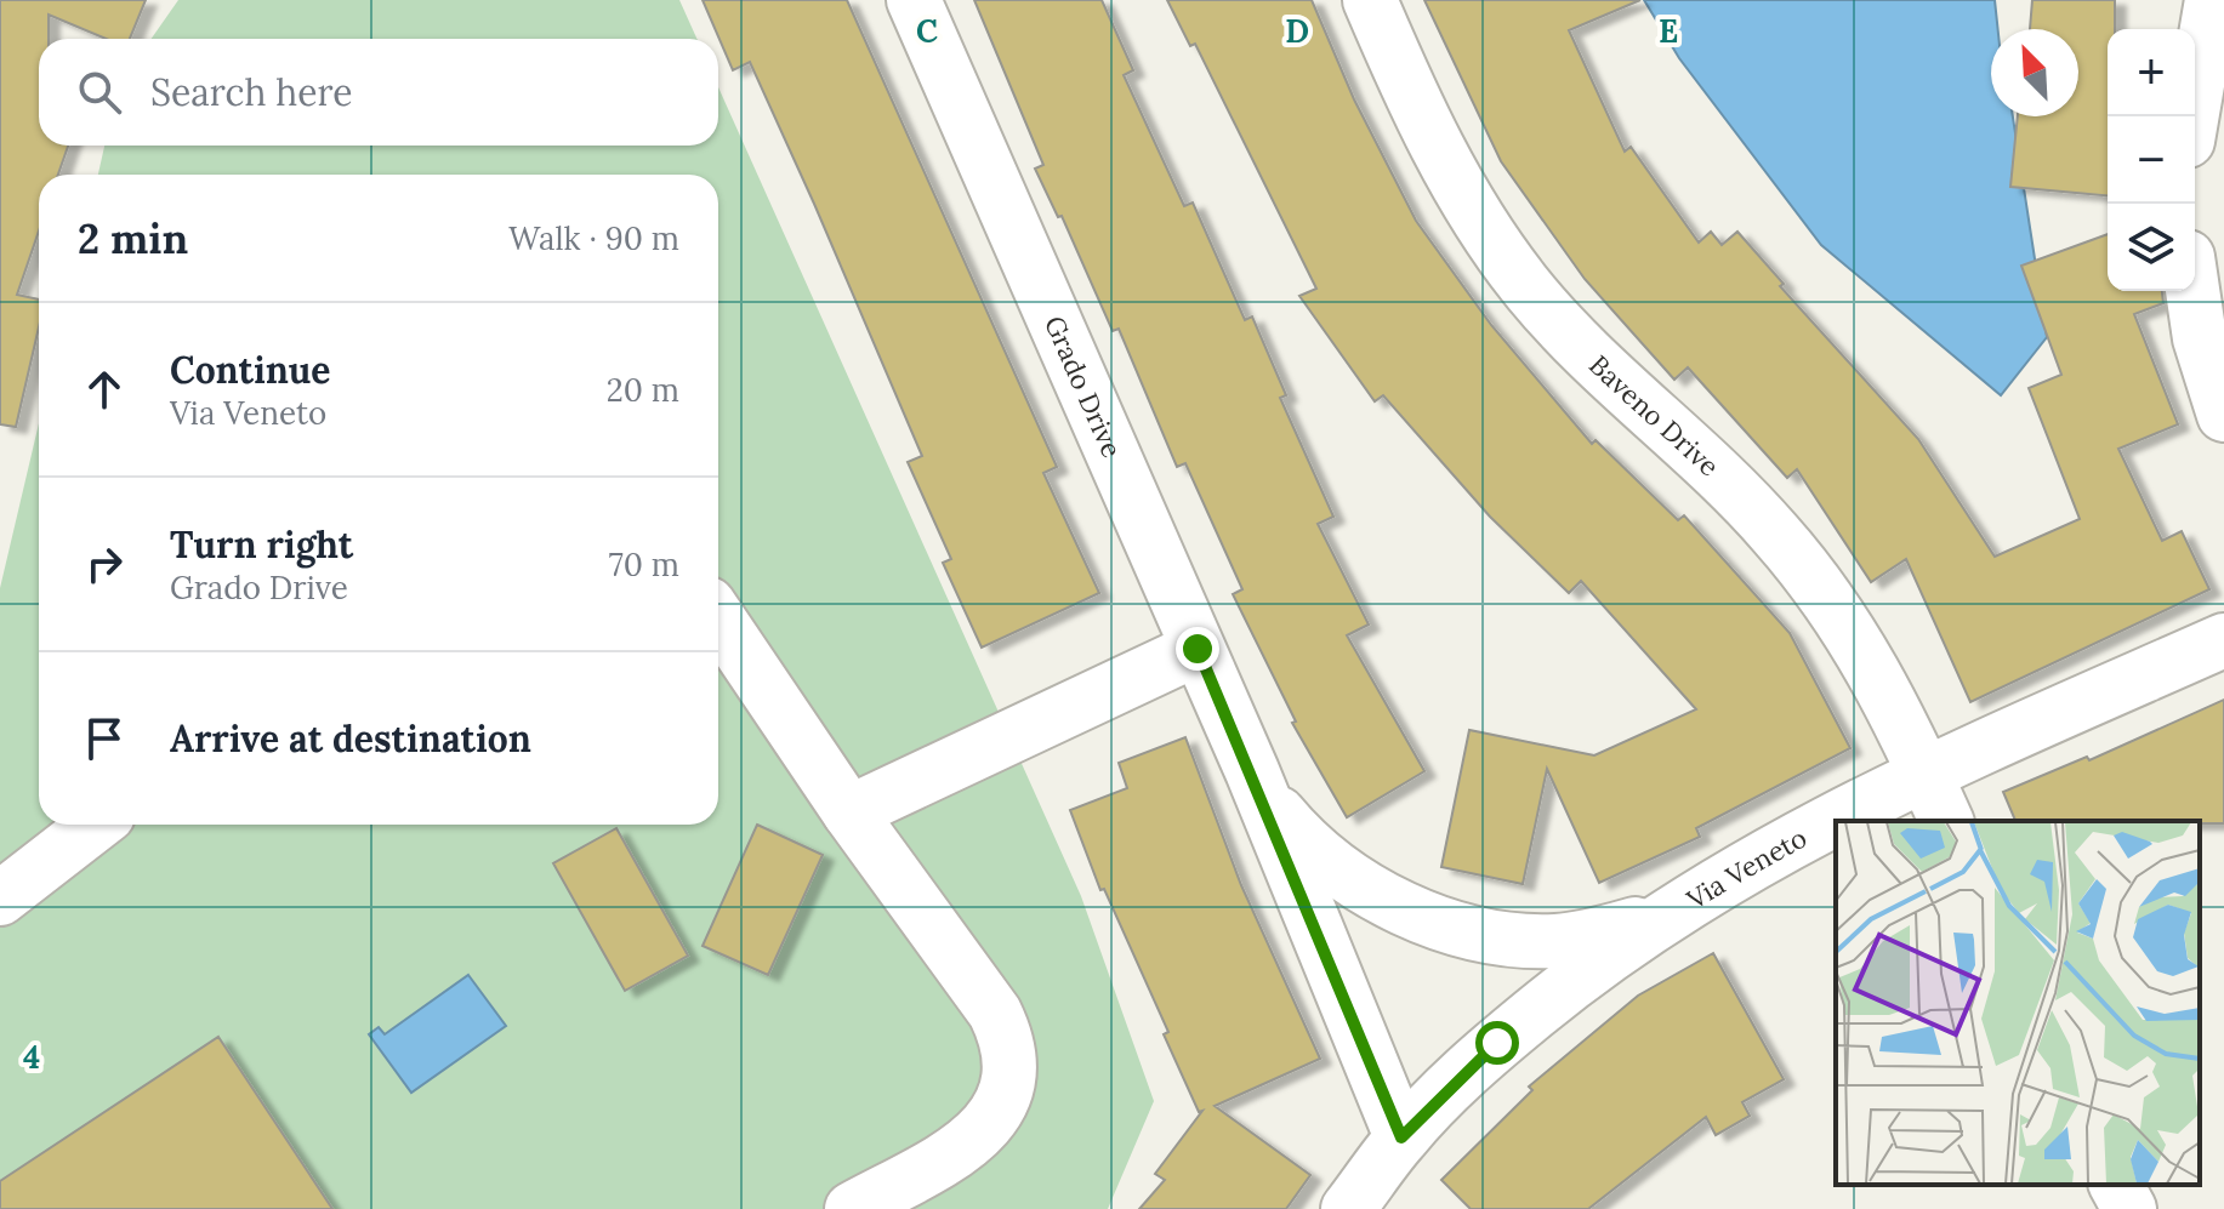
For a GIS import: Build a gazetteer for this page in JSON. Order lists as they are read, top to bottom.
{
  "streets": {
    "street": ["Grado Drive", "Baveno Drive", "Via Veneto"]
  },
  "crossings": [
    ["Grado Drive", "Via Veneto"],
    ["Baveno Drive", "Via Veneto"]
  ],
  "north": "top left",
  "page": {
    "map_buttons": ["+", "−"],
    "search": "Search here",
    "heading": ["2 min", "Walk · 90 m"],
    "list": [
      ["Continue", "Via Veneto", "20 m"],
      ["Turn right", "Grado Drive", "70 m"],
      "Arrive at destination"
    ]
  },
  "grid": {
    "columns": ["C", "D", "E"],
    "rows": ["4"]
  }
}
